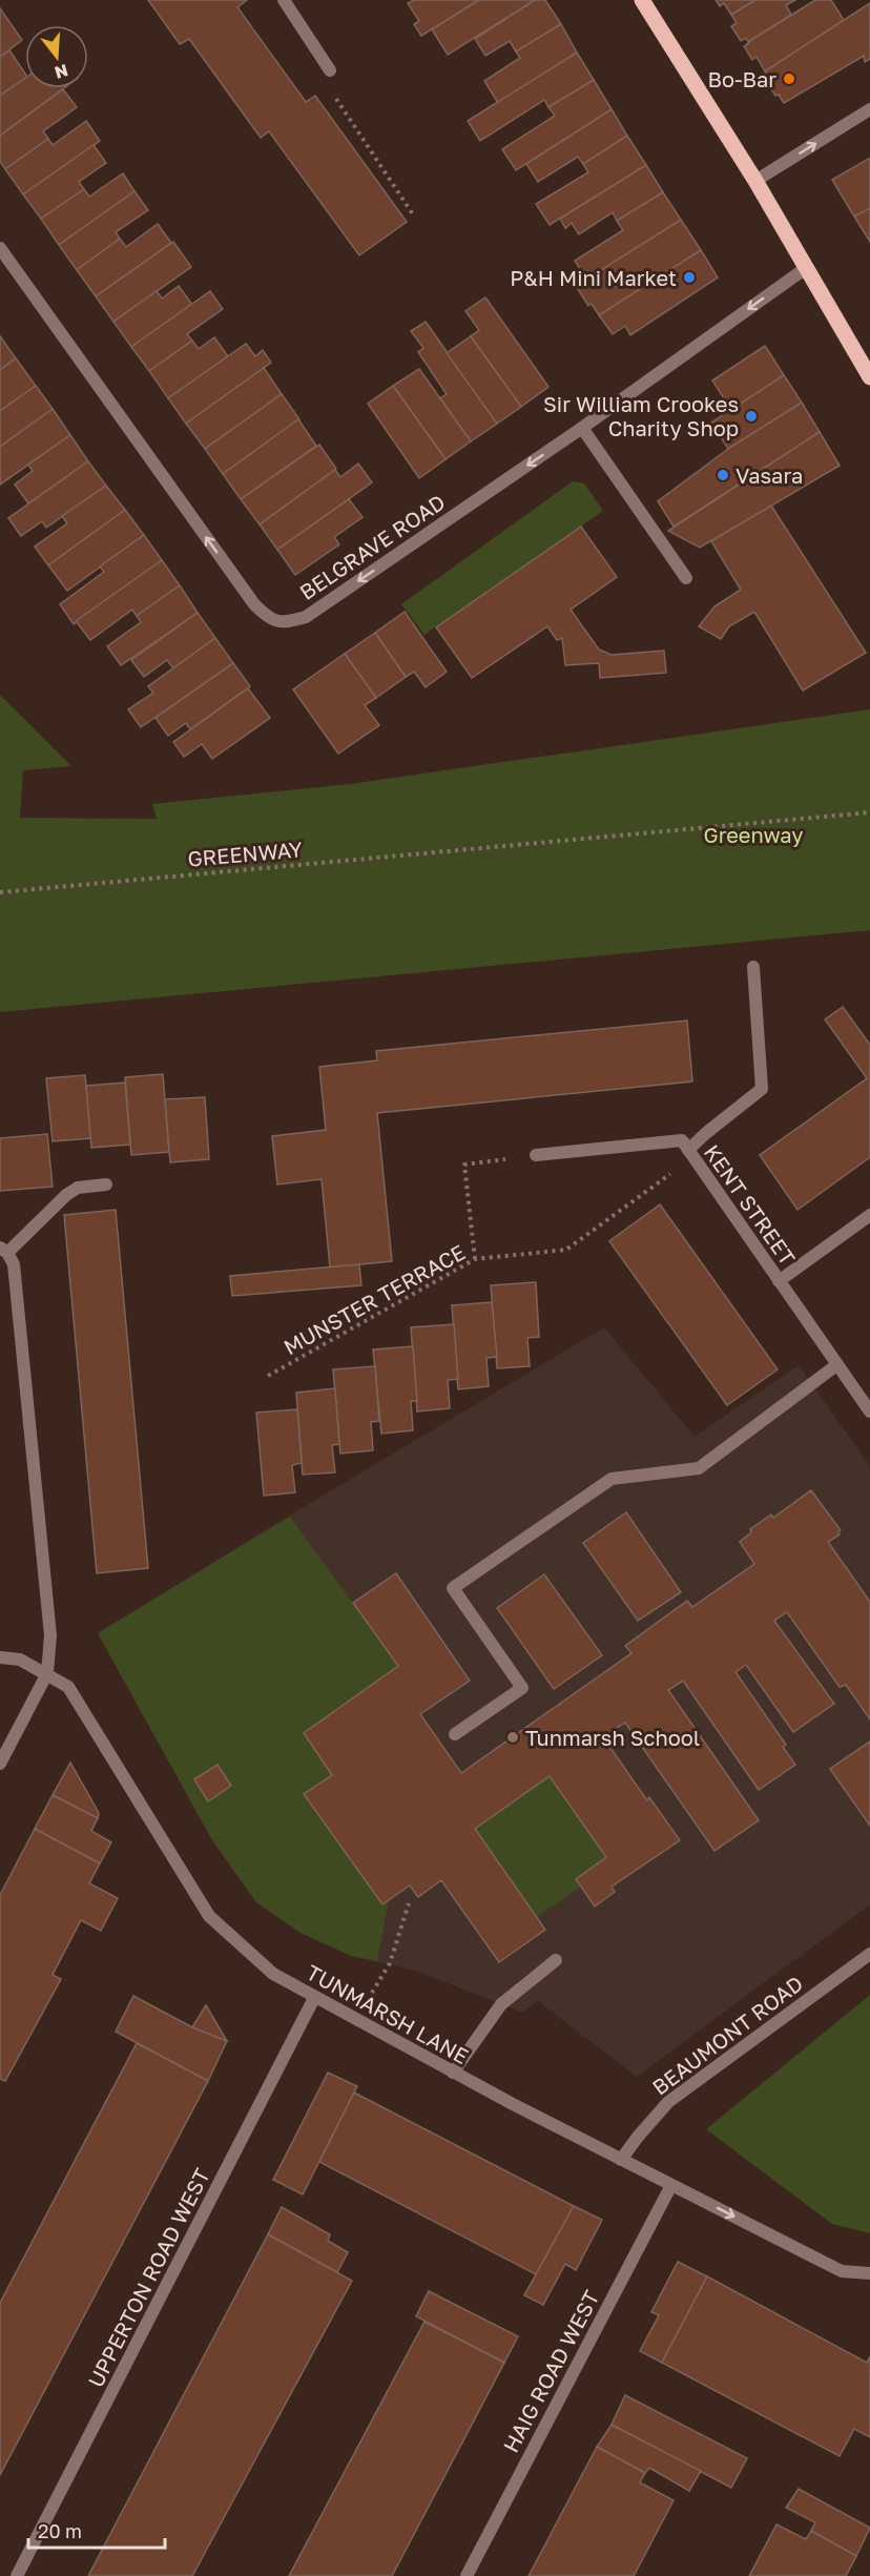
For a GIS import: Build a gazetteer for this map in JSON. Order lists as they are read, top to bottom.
{
  "streets": {
    "street": [
      "BELGRAVE ROAD",
      "KENT STREET",
      "TUNMARSH LANE",
      "BEAUMONT ROAD",
      "UPPERTON ROAD WEST",
      "HAIG ROAD WEST"
    ],
    "path": ["GREENWAY", "MUNSTER TERRACE"]
  },
  "crossings": [
    ["KENT STREET", "MUNSTER TERRACE"],
    ["TUNMARSH LANE", "BEAUMONT ROAD"],
    ["TUNMARSH LANE", "UPPERTON ROAD WEST"],
    ["TUNMARSH LANE", "HAIG ROAD WEST"]
  ],
  "parks": ["Greenway"],
  "places": [
    "Bo-Bar",
    "P&H Mini Market",
    "Sir William Crookes Charity Shop",
    "Vasara",
    "Tunmarsh School"
  ],
  "scale_bar": "20 m",
  "north": "bottom"
}
